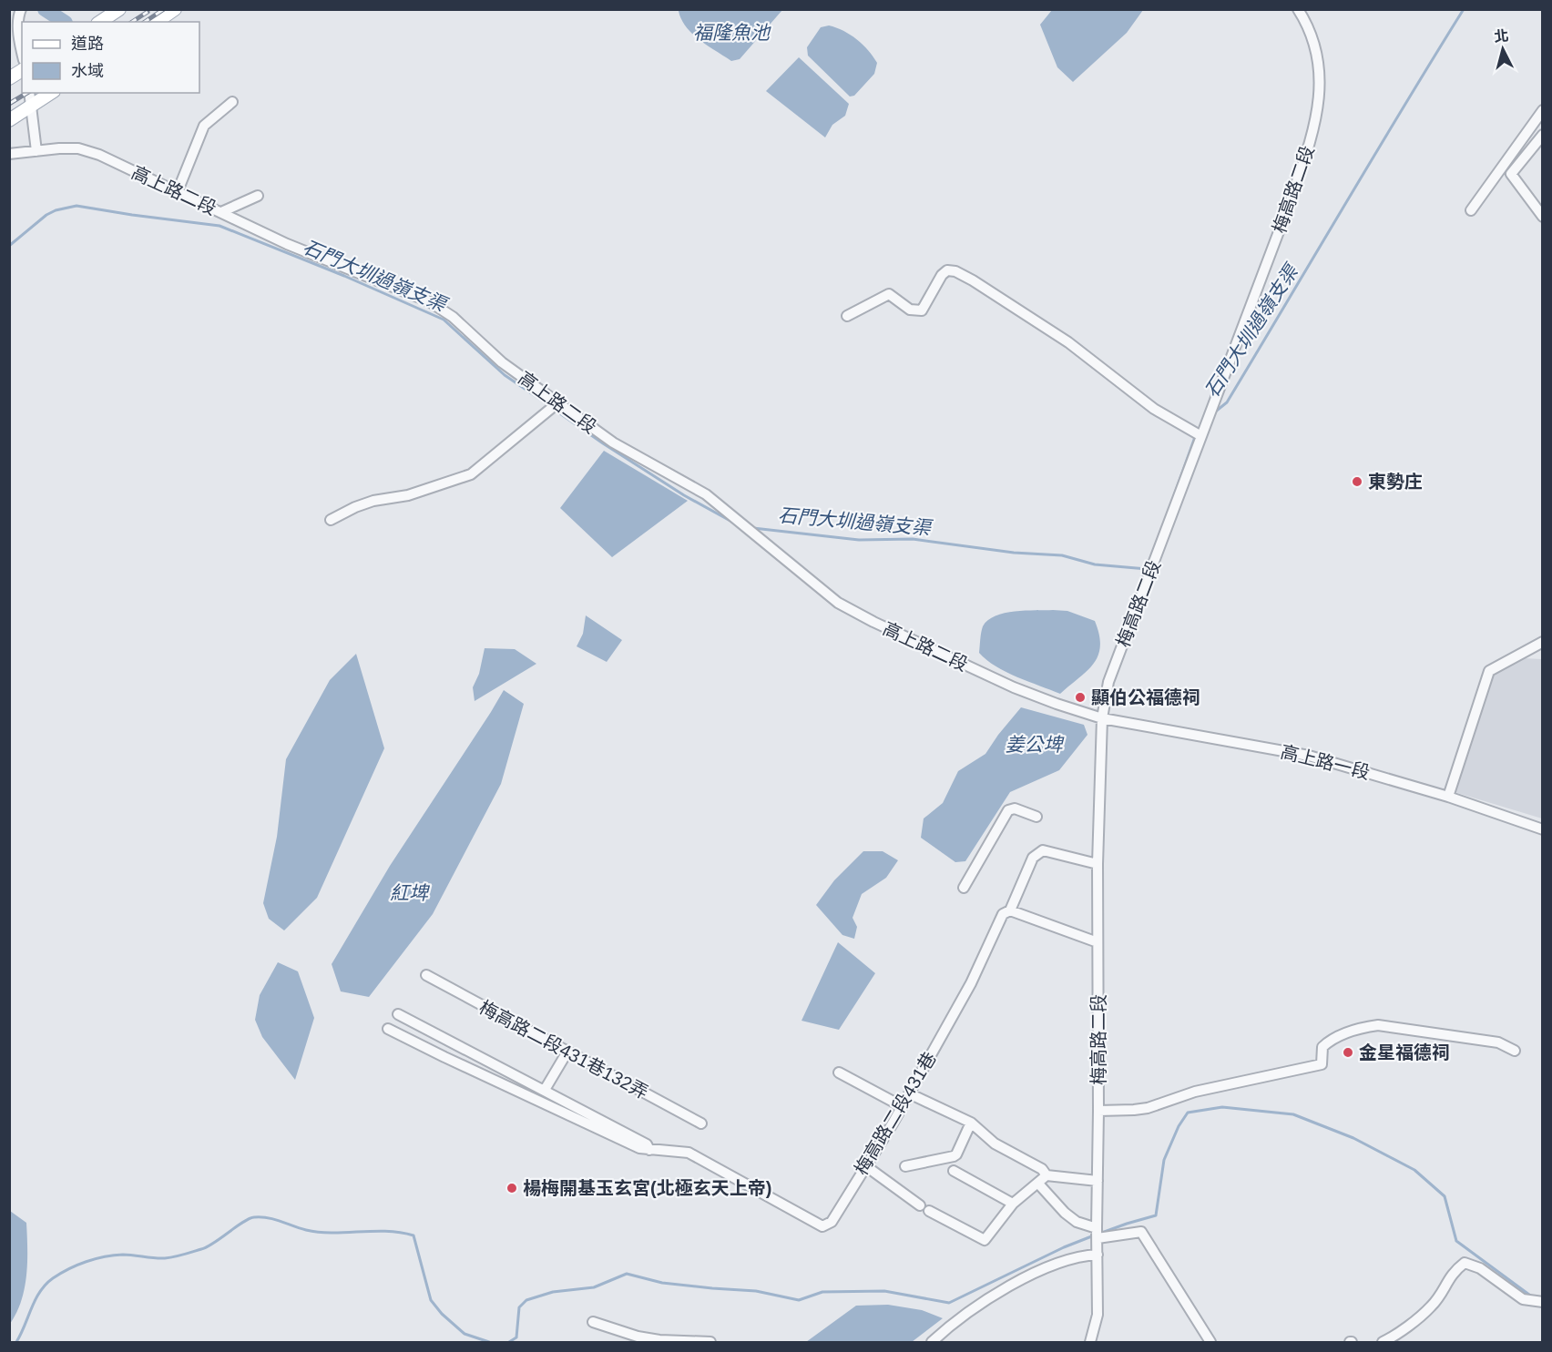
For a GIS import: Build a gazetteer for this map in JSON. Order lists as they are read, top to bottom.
{
  "streets": {
    "street": [
      "梅高路二段",
      "高上路二段",
      "高上路一段",
      "梅高路二段431巷132弄",
      "梅高路二段431巷"
    ]
  },
  "crossings": [
    ["梅高路二段", "高上路二段"],
    ["梅高路二段", "高上路一段"],
    ["梅高路二段", "梅高路二段431巷"],
    ["高上路二段", "高上路一段"]
  ],
  "water": [
    "福隆魚池",
    "石門大圳過嶺支渠",
    "姜公埤",
    "紅埤"
  ],
  "places": [
    "東勢庄",
    "顯伯公福德祠",
    "金星福德祠",
    "楊梅開基玉玄宮(北極玄天上帝)"
  ],
  "legend": ["道路", "水域"],
  "north": "top"
}
